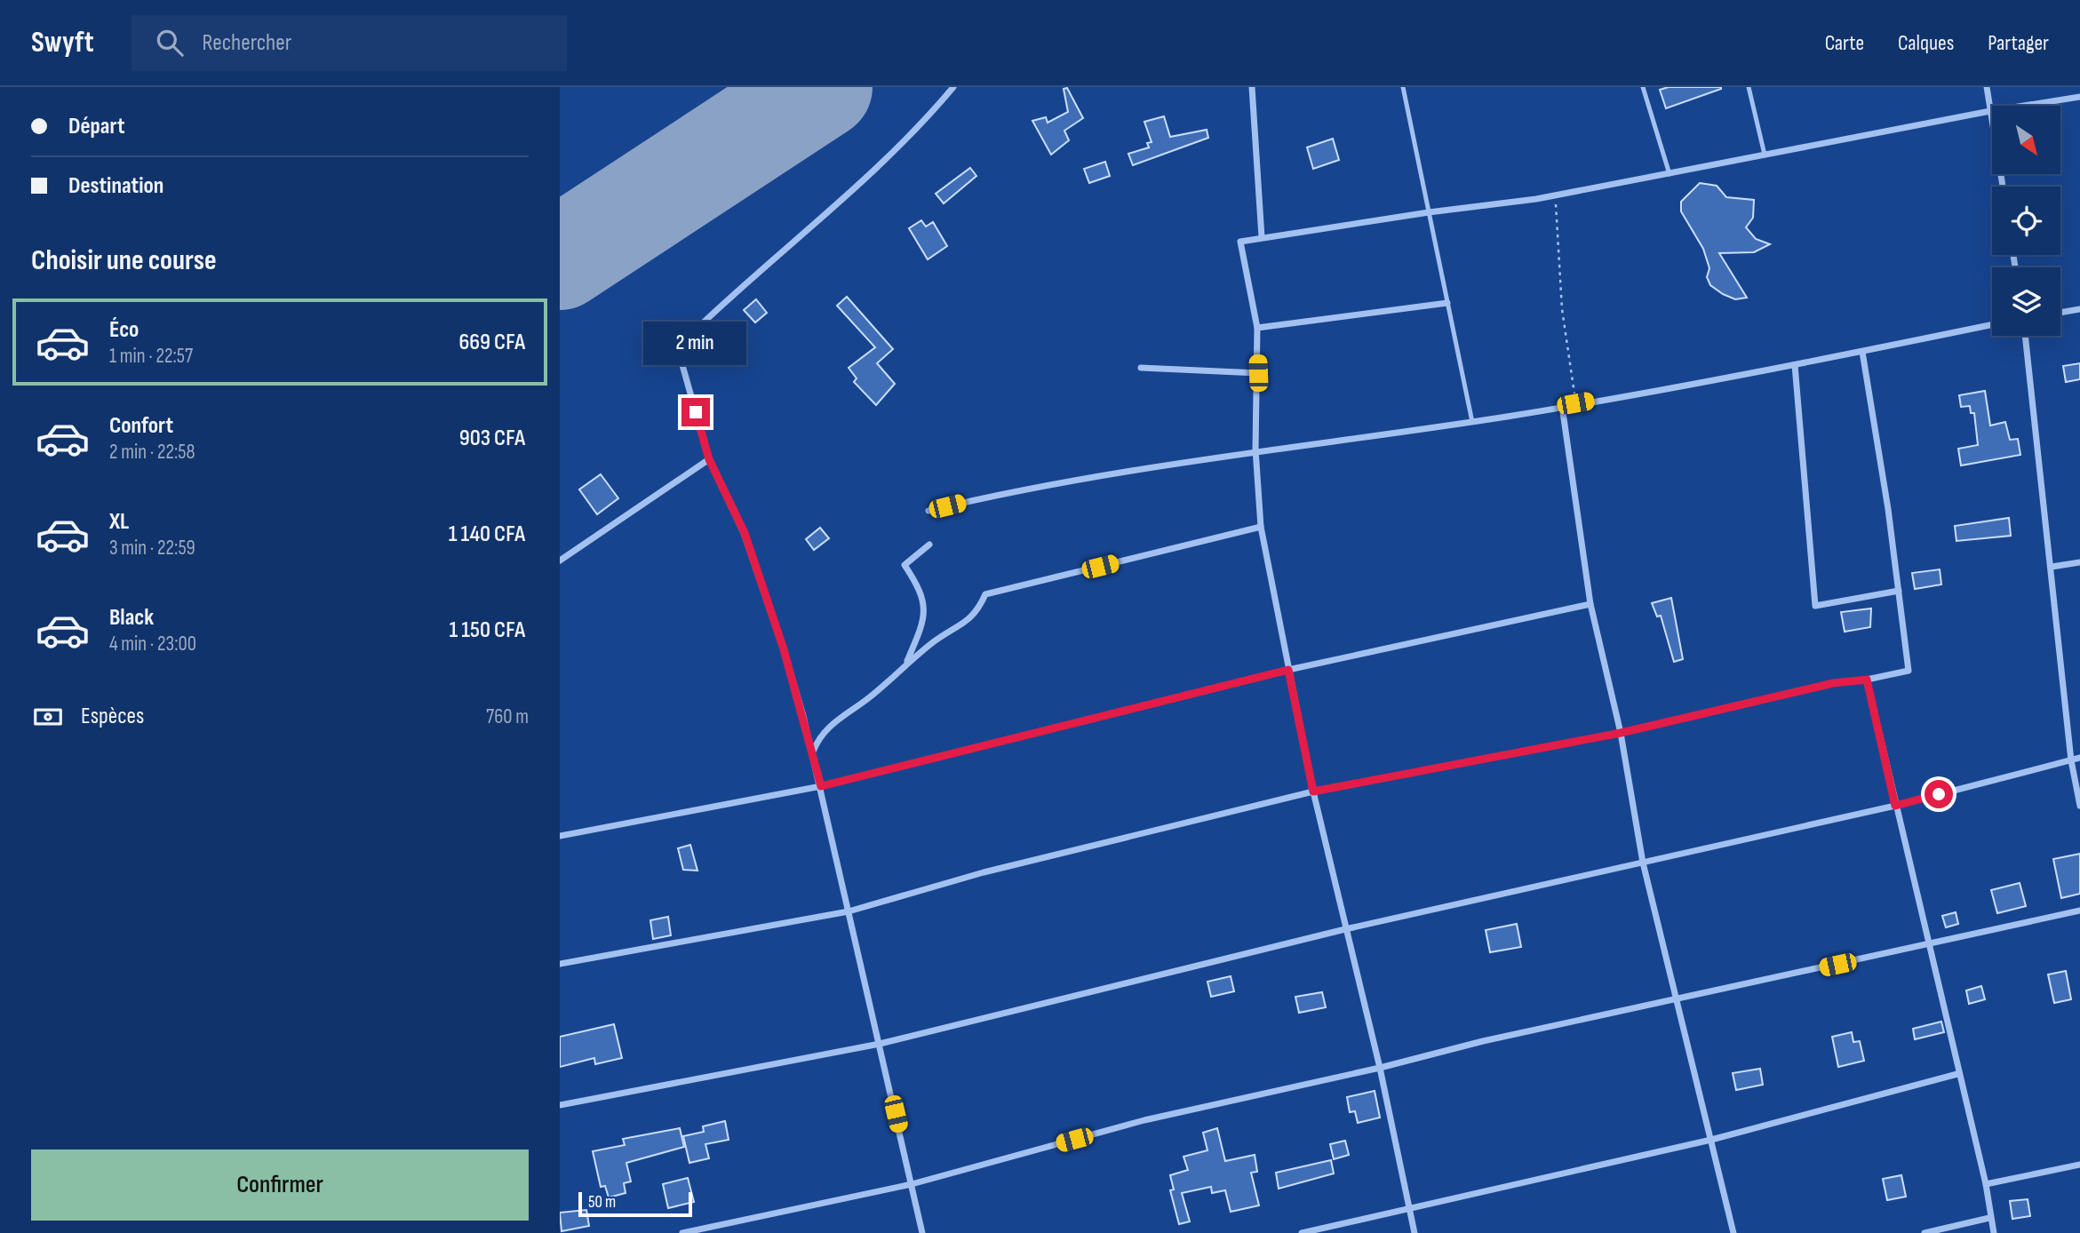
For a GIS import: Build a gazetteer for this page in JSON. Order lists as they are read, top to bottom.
{
  "scale_bar": "50 m",
  "north": "bottom right",
  "page": {
    "header": "Swyft",
    "search": "Rechercher",
    "nav": ["Carte", "Calques", "Partager"],
    "banner": ["Départ", "Destination"],
    "heading": "Choisir une course",
    "list": [
      {
        "name": "Éco",
        "note": "1 min · 22:57",
        "value": "669 CFA"
      },
      {
        "name": "Confort",
        "note": "2 min · 22:58",
        "value": "903 CFA"
      },
      {
        "name": "XL",
        "note": "3 min · 22:59",
        "value": "1 140 CFA"
      },
      {
        "name": "Black",
        "note": "4 min · 23:00",
        "value": "1 150 CFA"
      }
    ],
    "bubble": "2 min",
    "pay": ["Espèces", "760 m"],
    "buttons": "Confirmer",
    "scale": "50 m"
  }
}
